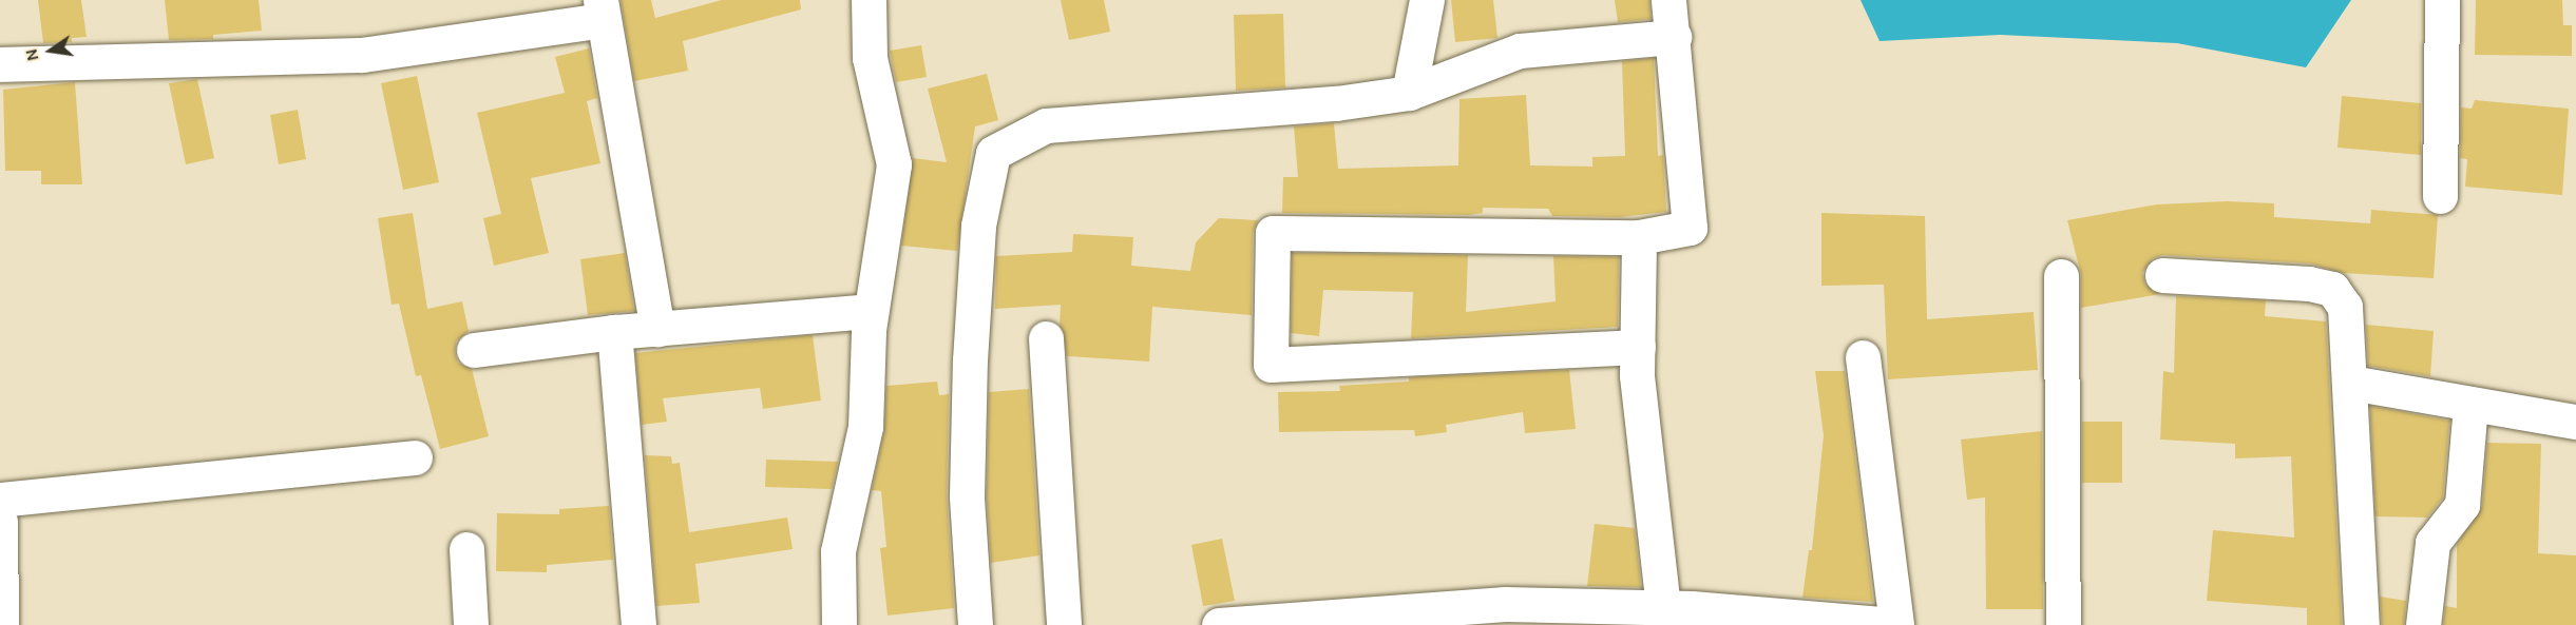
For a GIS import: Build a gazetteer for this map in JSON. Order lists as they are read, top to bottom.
{
  "north": "left"
}
